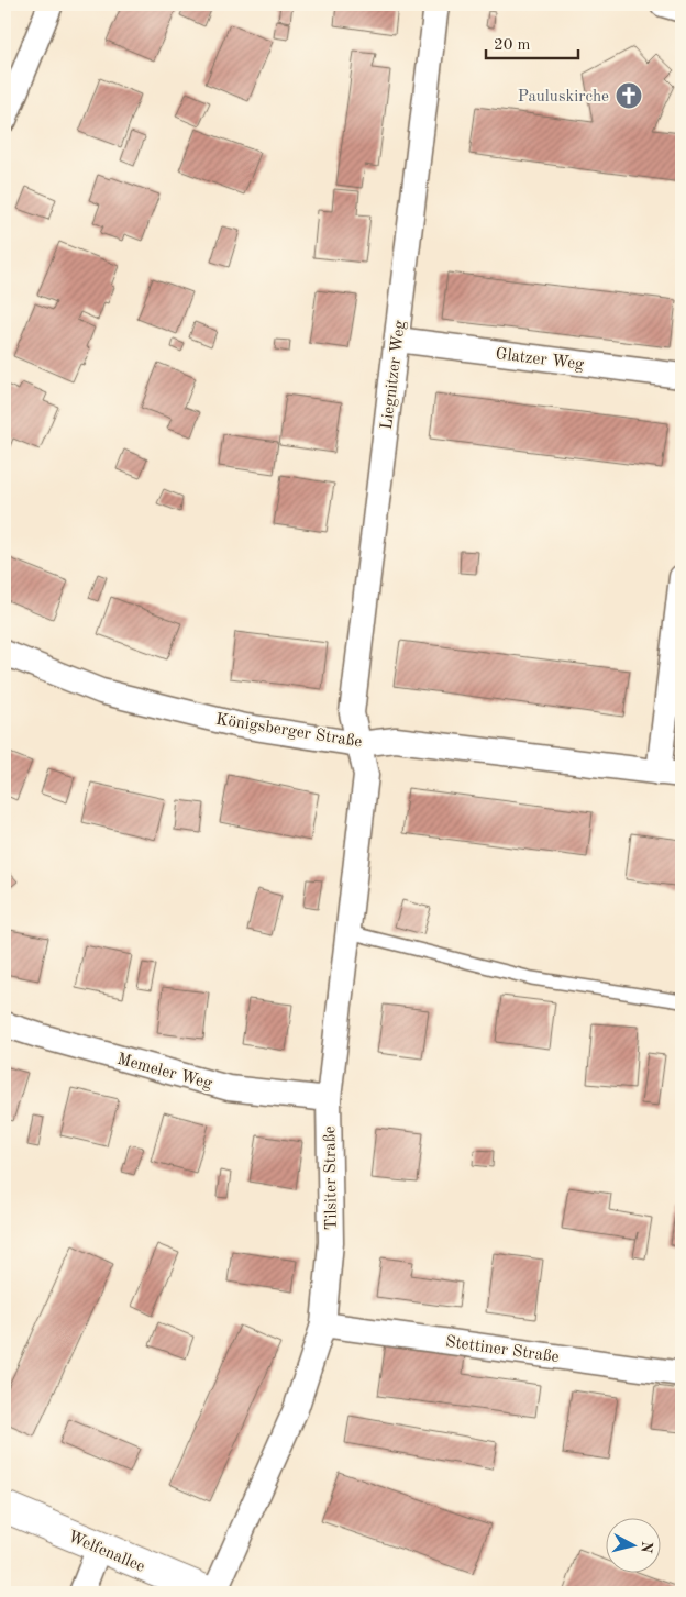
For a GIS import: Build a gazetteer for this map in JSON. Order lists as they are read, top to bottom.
{
  "streets": {
    "street": [
      "Glatzer Weg",
      "Liegnitzer Weg",
      "Königsberger Straße",
      "Memeler Weg",
      "Tilsiter Straße",
      "Stettiner Straße",
      "Welfenallee"
    ]
  },
  "crossings": [
    ["Glatzer Weg", "Liegnitzer Weg"],
    ["Liegnitzer Weg", "Königsberger Straße"],
    ["Liegnitzer Weg", "Tilsiter Straße"],
    ["Königsberger Straße", "Tilsiter Straße"],
    ["Memeler Weg", "Tilsiter Straße"],
    ["Tilsiter Straße", "Stettiner Straße"]
  ],
  "places": {
    "church": ["Pauluskirche"]
  },
  "scale_bar": "20 m",
  "north": "right"
}
